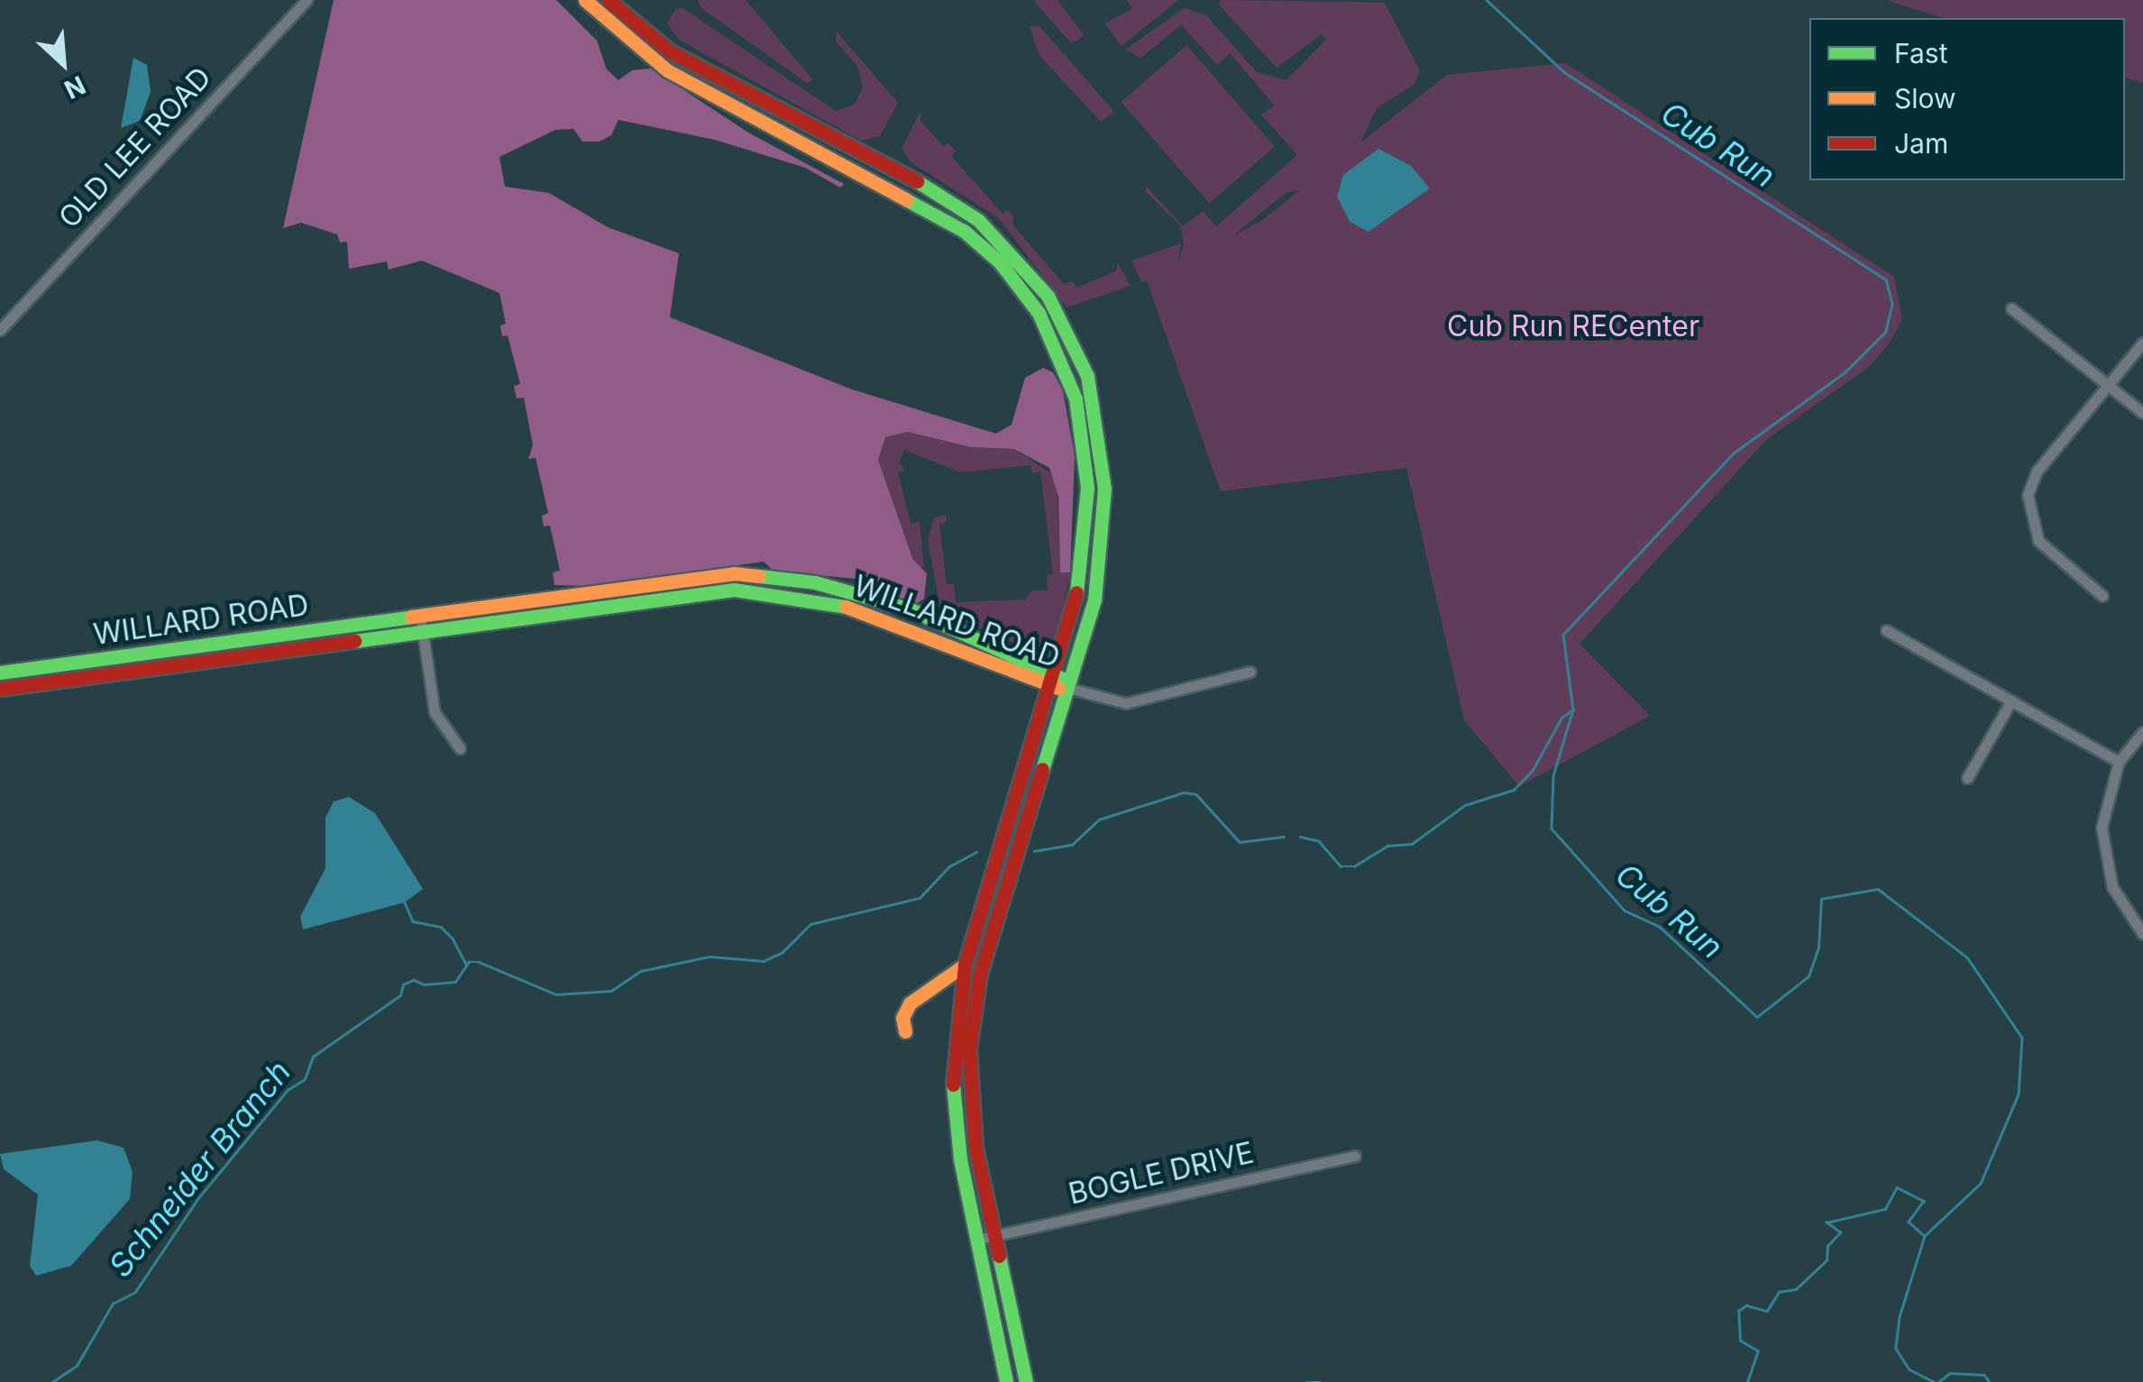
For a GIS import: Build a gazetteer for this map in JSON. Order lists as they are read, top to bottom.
{
  "streets": {
    "main road": ["WILLARD ROAD"],
    "street": ["OLD LEE ROAD", "BOGLE DRIVE"]
  },
  "water": ["Cub Run", "Schneider Branch"],
  "parks": ["Cub Run RECenter"],
  "legend": ["Fast", "Slow", "Jam"],
  "north": "bottom right"
}
